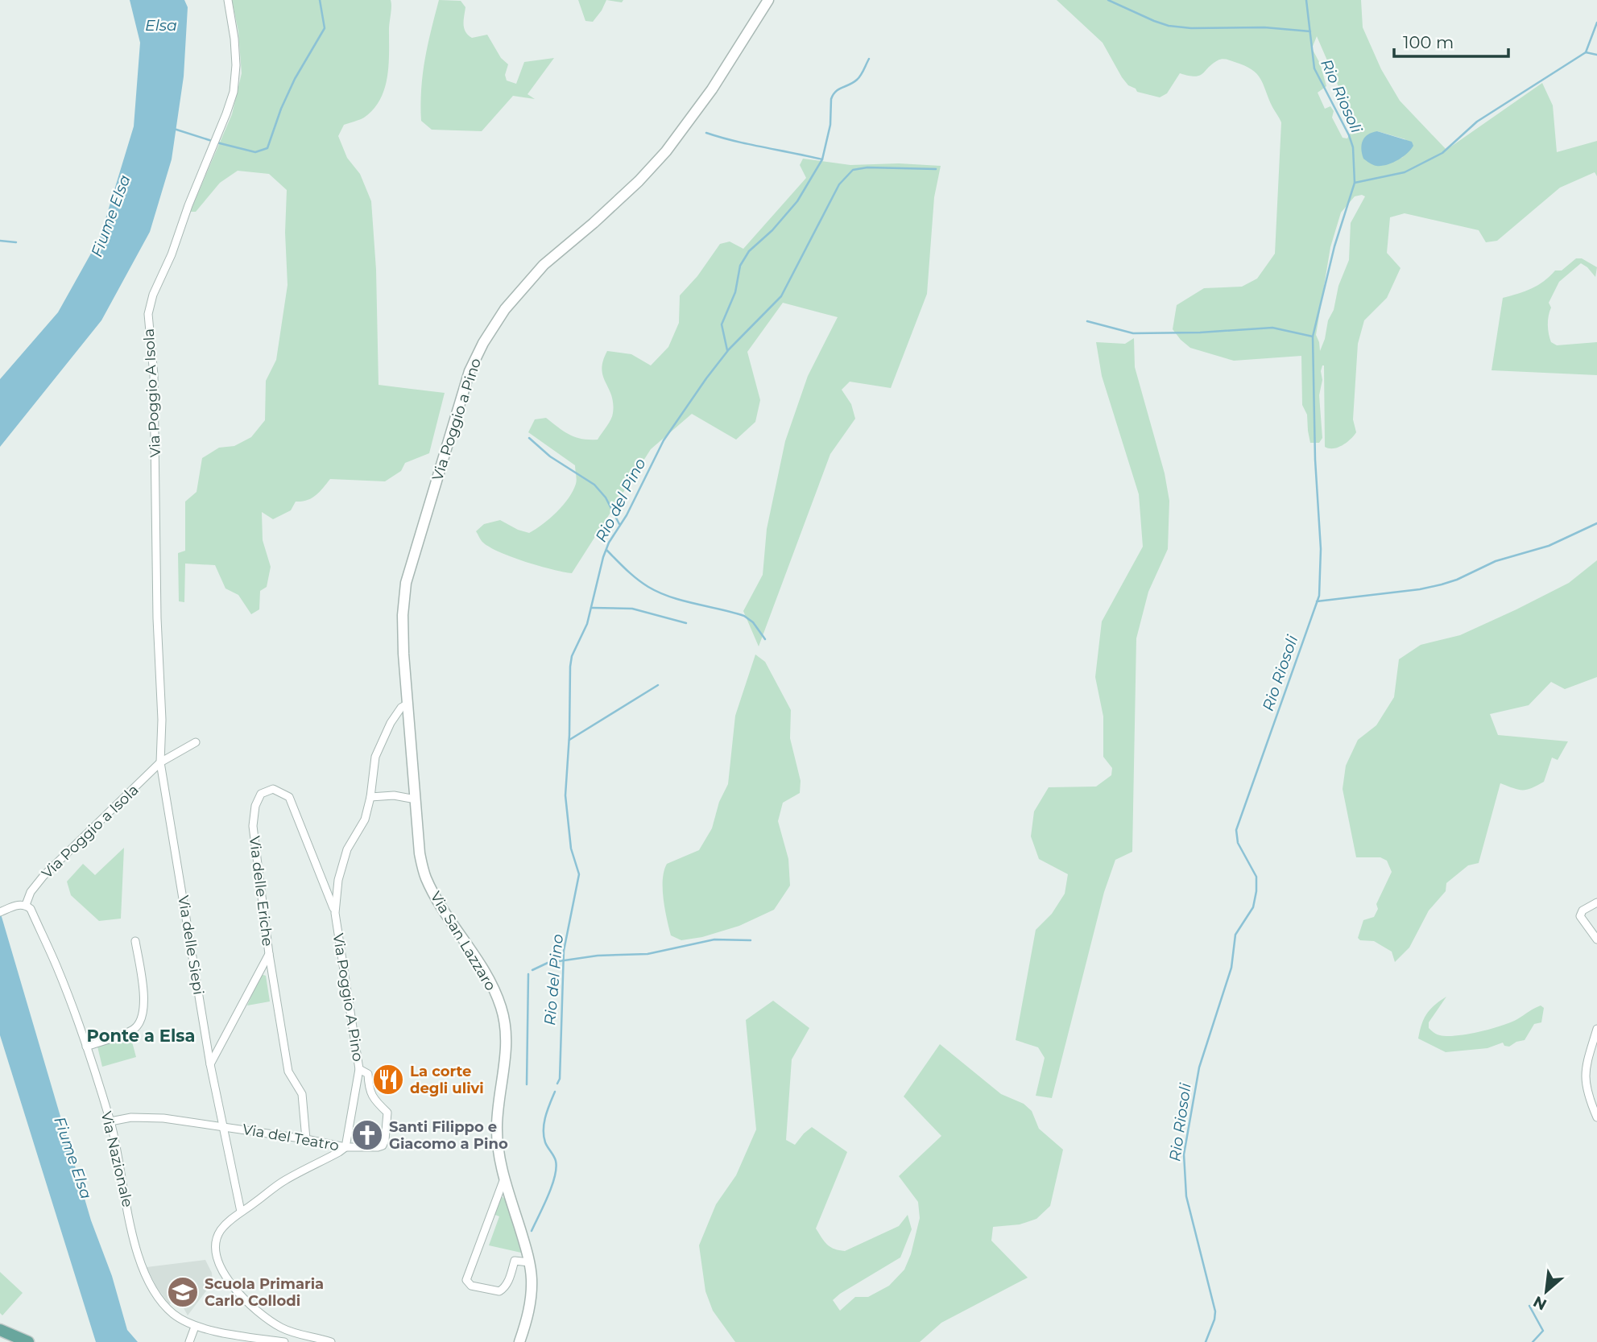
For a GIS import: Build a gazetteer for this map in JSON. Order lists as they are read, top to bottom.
{
  "streets": {
    "street": [
      "Via Poggio A Isola",
      "Via Poggio a Pino",
      "Via Poggio a Isola",
      "Via delle Eriche",
      "Via San Lazzaro",
      "Via delle Siepi",
      "Via Poggio A Pino",
      "Via del Teatro",
      "Via Nazionale"
    ]
  },
  "crossings": [
    ["Via Poggio A Isola", "Via Poggio a Isola"],
    ["Via Poggio A Isola", "Via delle Siepi"],
    ["Via Poggio a Pino", "Via San Lazzaro"],
    ["Via Poggio a Pino", "Via Poggio A Pino"],
    ["Via Poggio a Isola", "Via delle Siepi"],
    ["Via Poggio a Isola", "Via Nazionale"],
    ["Via delle Eriche", "Via delle Siepi"],
    ["Via delle Eriche", "Via Poggio A Pino"],
    ["Via San Lazzaro", "Via Poggio A Pino"],
    ["Via delle Siepi", "Via del Teatro"],
    ["Via Poggio A Pino", "Via del Teatro"],
    ["Via del Teatro", "Via Nazionale"]
  ],
  "districts": ["Ponte a Elsa"],
  "water": [
    "Elsa",
    "Rio Riosoli",
    "Fiume Elsa",
    "Rio del Pino"
  ],
  "places": {
    "restaurant": ["La corte degli ulivi"],
    "church": ["Santi Filippo e Giacomo a Pino"],
    "school or university": ["Scuola Primaria Carlo Collodi"]
  },
  "scale_bar": "100 m",
  "north": "bottom left"
}
